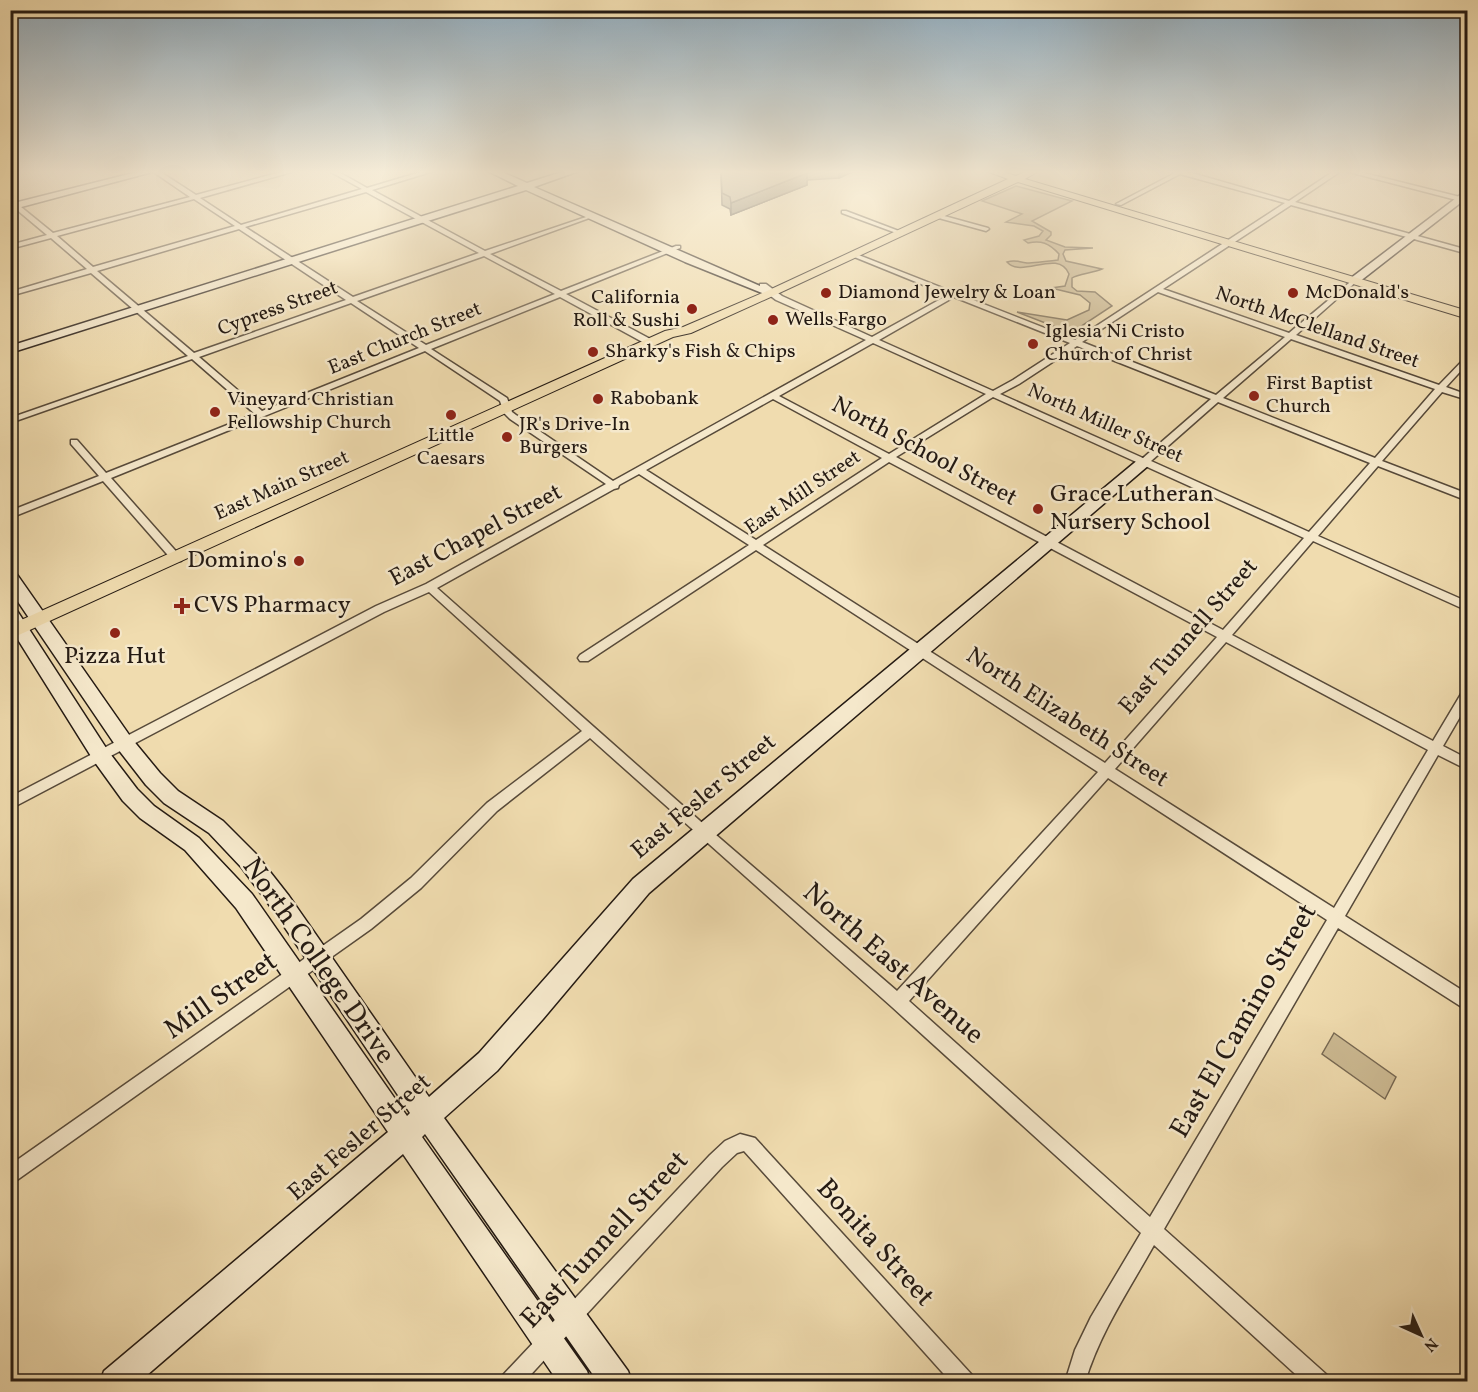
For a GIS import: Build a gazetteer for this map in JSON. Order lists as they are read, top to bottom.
{
  "streets": {
    "main road": ["East Main Street"],
    "street": [
      "Cypress Street",
      "North McClelland Street",
      "East Church Street",
      "North Miller Street",
      "North School Street",
      "East Mill Street",
      "East Chapel Street",
      "East Tunnell Street",
      "North Elizabeth Street",
      "East Fesler Street",
      "North College Drive",
      "North East Avenue",
      "Mill Street",
      "East El Camino Street",
      "Bonita Street"
    ]
  },
  "crossings": [
    ["North McClelland Street", "East Mill Street"],
    ["North McClelland Street", "East Tunnell Street"],
    ["North McClelland Street", "East Fesler Street"],
    ["North Miller Street", "East Main Street"],
    ["North Miller Street", "East Mill Street"],
    ["North Miller Street", "East Chapel Street"],
    ["North Miller Street", "East Tunnell Street"],
    ["North Miller Street", "East Fesler Street"],
    ["North School Street", "East Mill Street"],
    ["North School Street", "East Chapel Street"],
    ["North School Street", "East Tunnell Street"],
    ["North School Street", "East Fesler Street"],
    ["North School Street", "East El Camino Street"],
    ["East Main Street", "North College Drive"],
    ["East Mill Street", "North Elizabeth Street"],
    ["East Chapel Street", "North Elizabeth Street"],
    ["East Chapel Street", "North College Drive"],
    ["East Chapel Street", "North East Avenue"],
    ["East Tunnell Street", "North Elizabeth Street"],
    ["East Tunnell Street", "North College Drive"],
    ["East Tunnell Street", "North East Avenue"],
    ["East Tunnell Street", "Bonita Street"],
    ["North Elizabeth Street", "East Fesler Street"],
    ["North Elizabeth Street", "East El Camino Street"],
    ["East Fesler Street", "North College Drive"],
    ["East Fesler Street", "North East Avenue"],
    ["North College Drive", "Mill Street"],
    ["North East Avenue", "Mill Street"],
    ["North East Avenue", "East El Camino Street"]
  ],
  "places": {
    "other": [
      "Diamond Jewelry & Loan",
      "McDonald's",
      "California Roll & Sushi",
      "Wells Fargo",
      "Iglesia Ni Cristo Church of Christ",
      "Sharky's Fish & Chips",
      "First Baptist Church",
      "Rabobank",
      "Vineyard Christian Fellowship Church",
      "Little Caesars",
      "JR's Drive-In Burgers",
      "Grace Lutheran Nursery School",
      "Domino's",
      "Pizza Hut"
    ],
    "health": ["CVS Pharmacy"]
  },
  "north": "bottom right"
}
